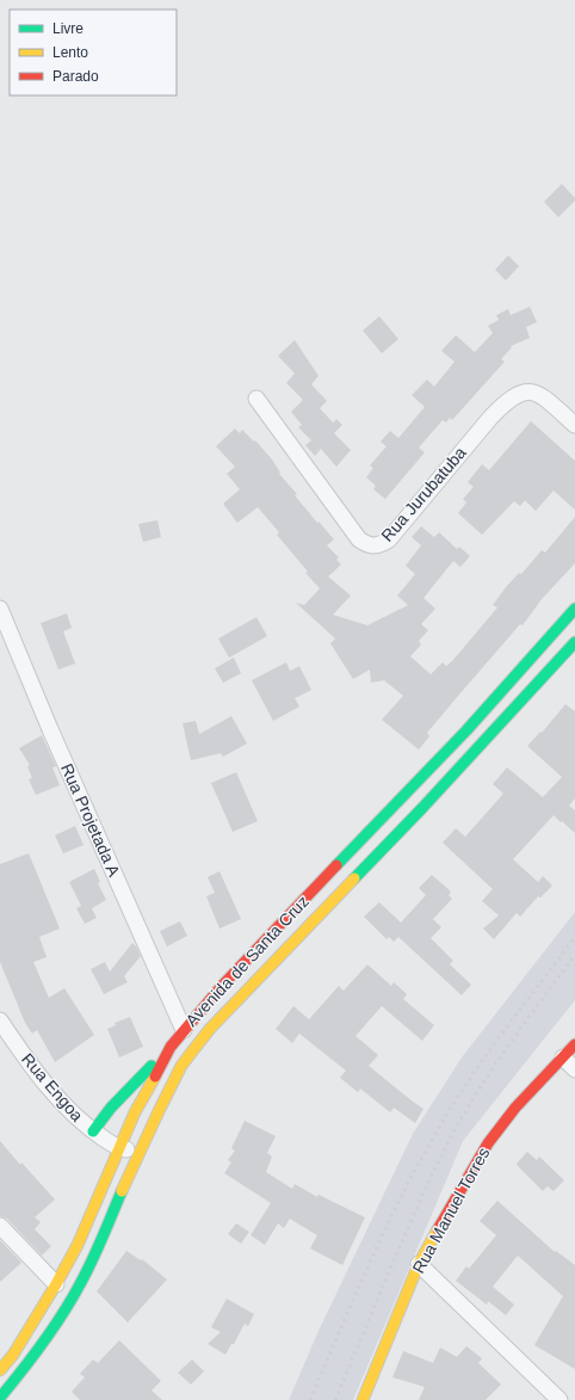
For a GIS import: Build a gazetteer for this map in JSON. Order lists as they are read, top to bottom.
{
  "streets": {
    "main road": ["Avenida de Santa Cruz", "Rua Manuel Torres"],
    "street": ["Rua Jurubatuba", "Rua Projetada A", "Rua Engoa"]
  },
  "crossings": [
    ["Rua Projetada A", "Avenida de Santa Cruz"],
    ["Avenida de Santa Cruz", "Rua Engoa"]
  ],
  "legend": ["Livre", "Lento", "Parado"]
}
